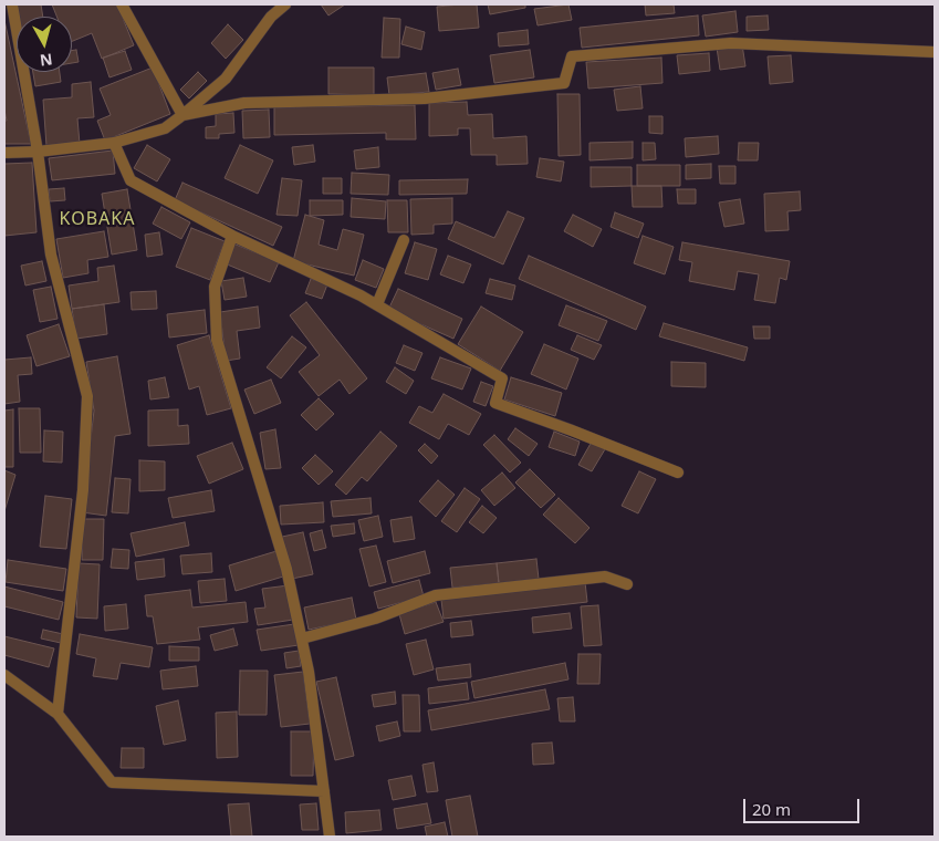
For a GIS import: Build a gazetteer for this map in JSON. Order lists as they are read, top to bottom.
{
  "districts": ["KOBAKA"],
  "scale_bar": "20 m",
  "north": "bottom"
}
